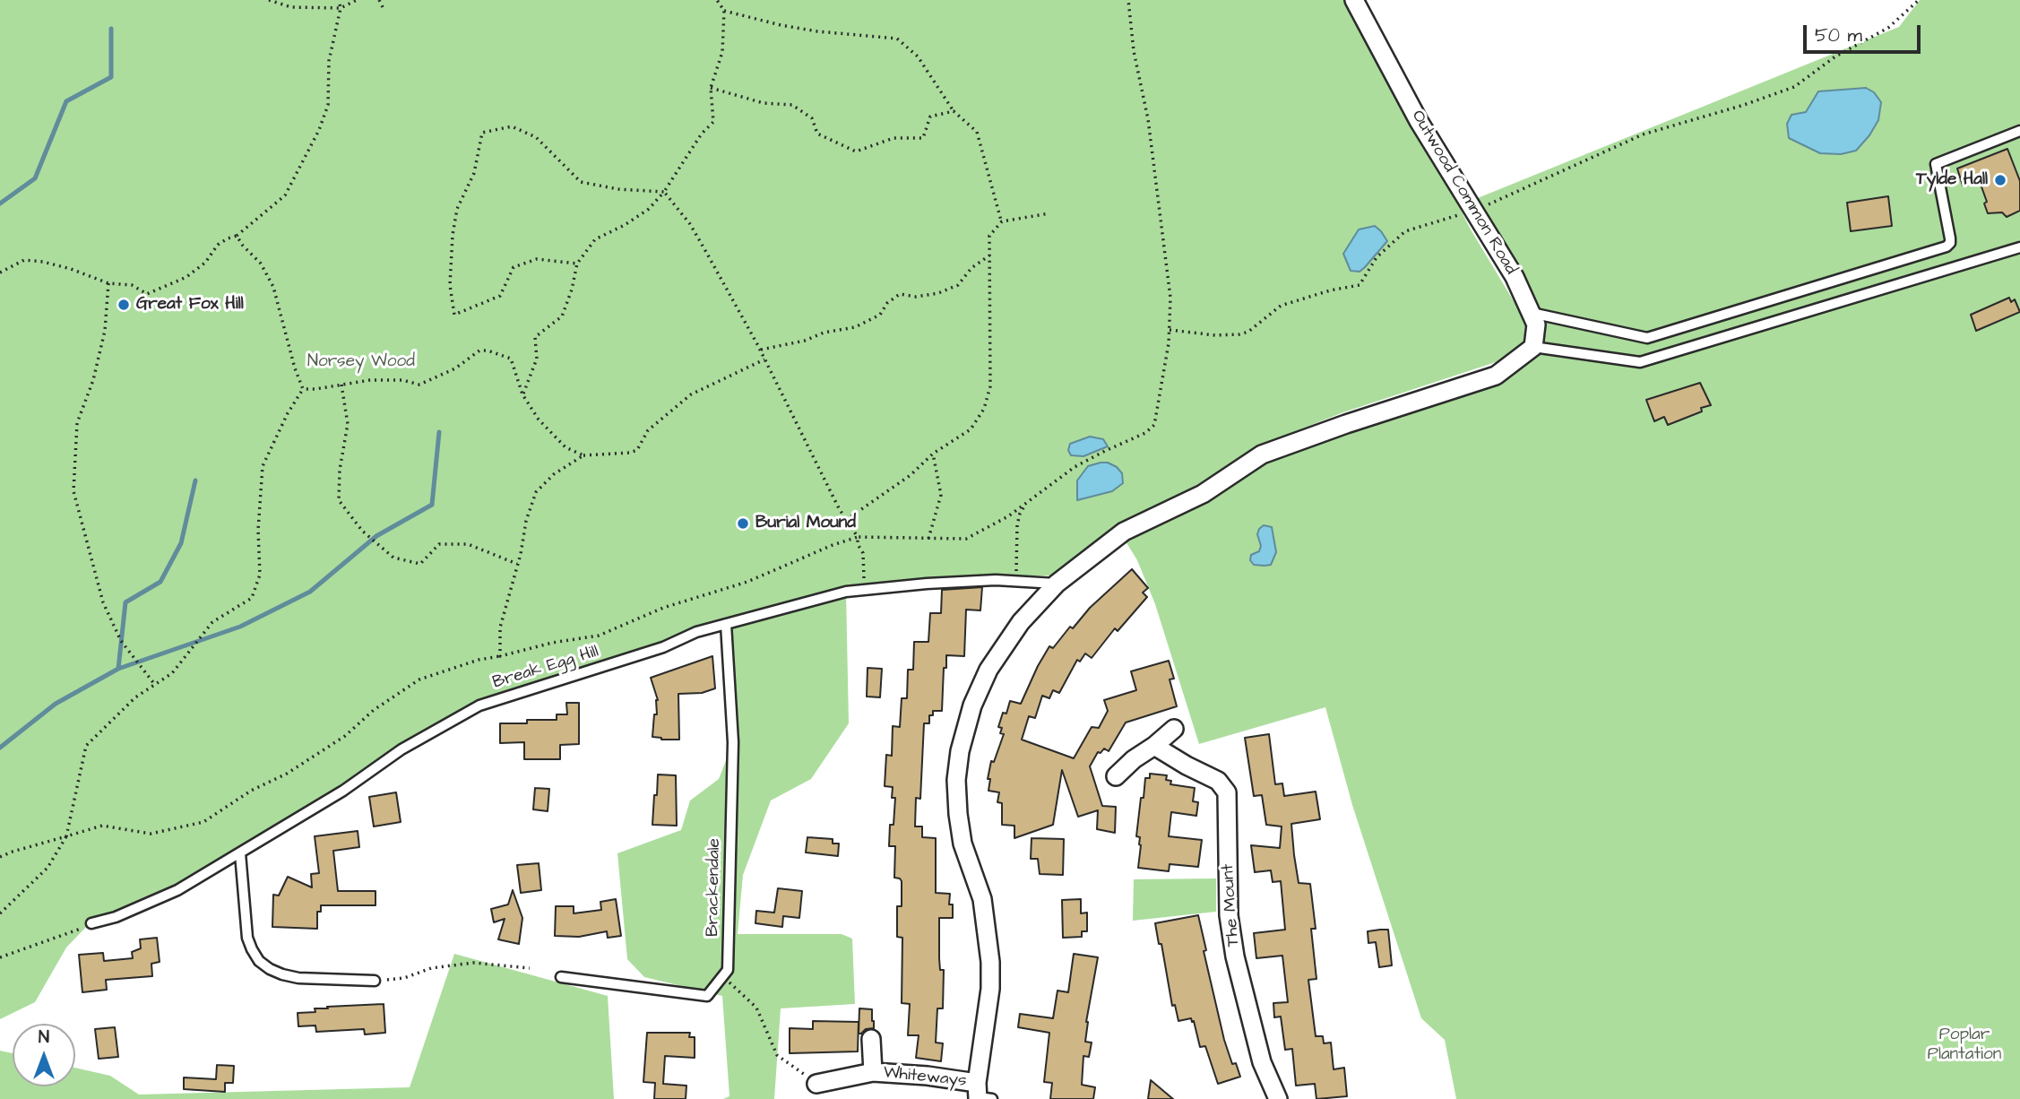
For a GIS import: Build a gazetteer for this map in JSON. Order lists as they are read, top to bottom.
{
  "streets": {
    "street": ["Outwood Common Road", "The Mount", "Whiteways"],
    "lane": ["Break Egg Hill", "Brackendale"]
  },
  "crossings": [
    ["Break Egg Hill", "Brackendale"]
  ],
  "parks": ["Norsey Wood", "Poplar Plantation"],
  "places": ["Tylde Hall", "Great Fox Hill", "Burial Mound"],
  "scale_bar": "50 m",
  "north": "top"
}
